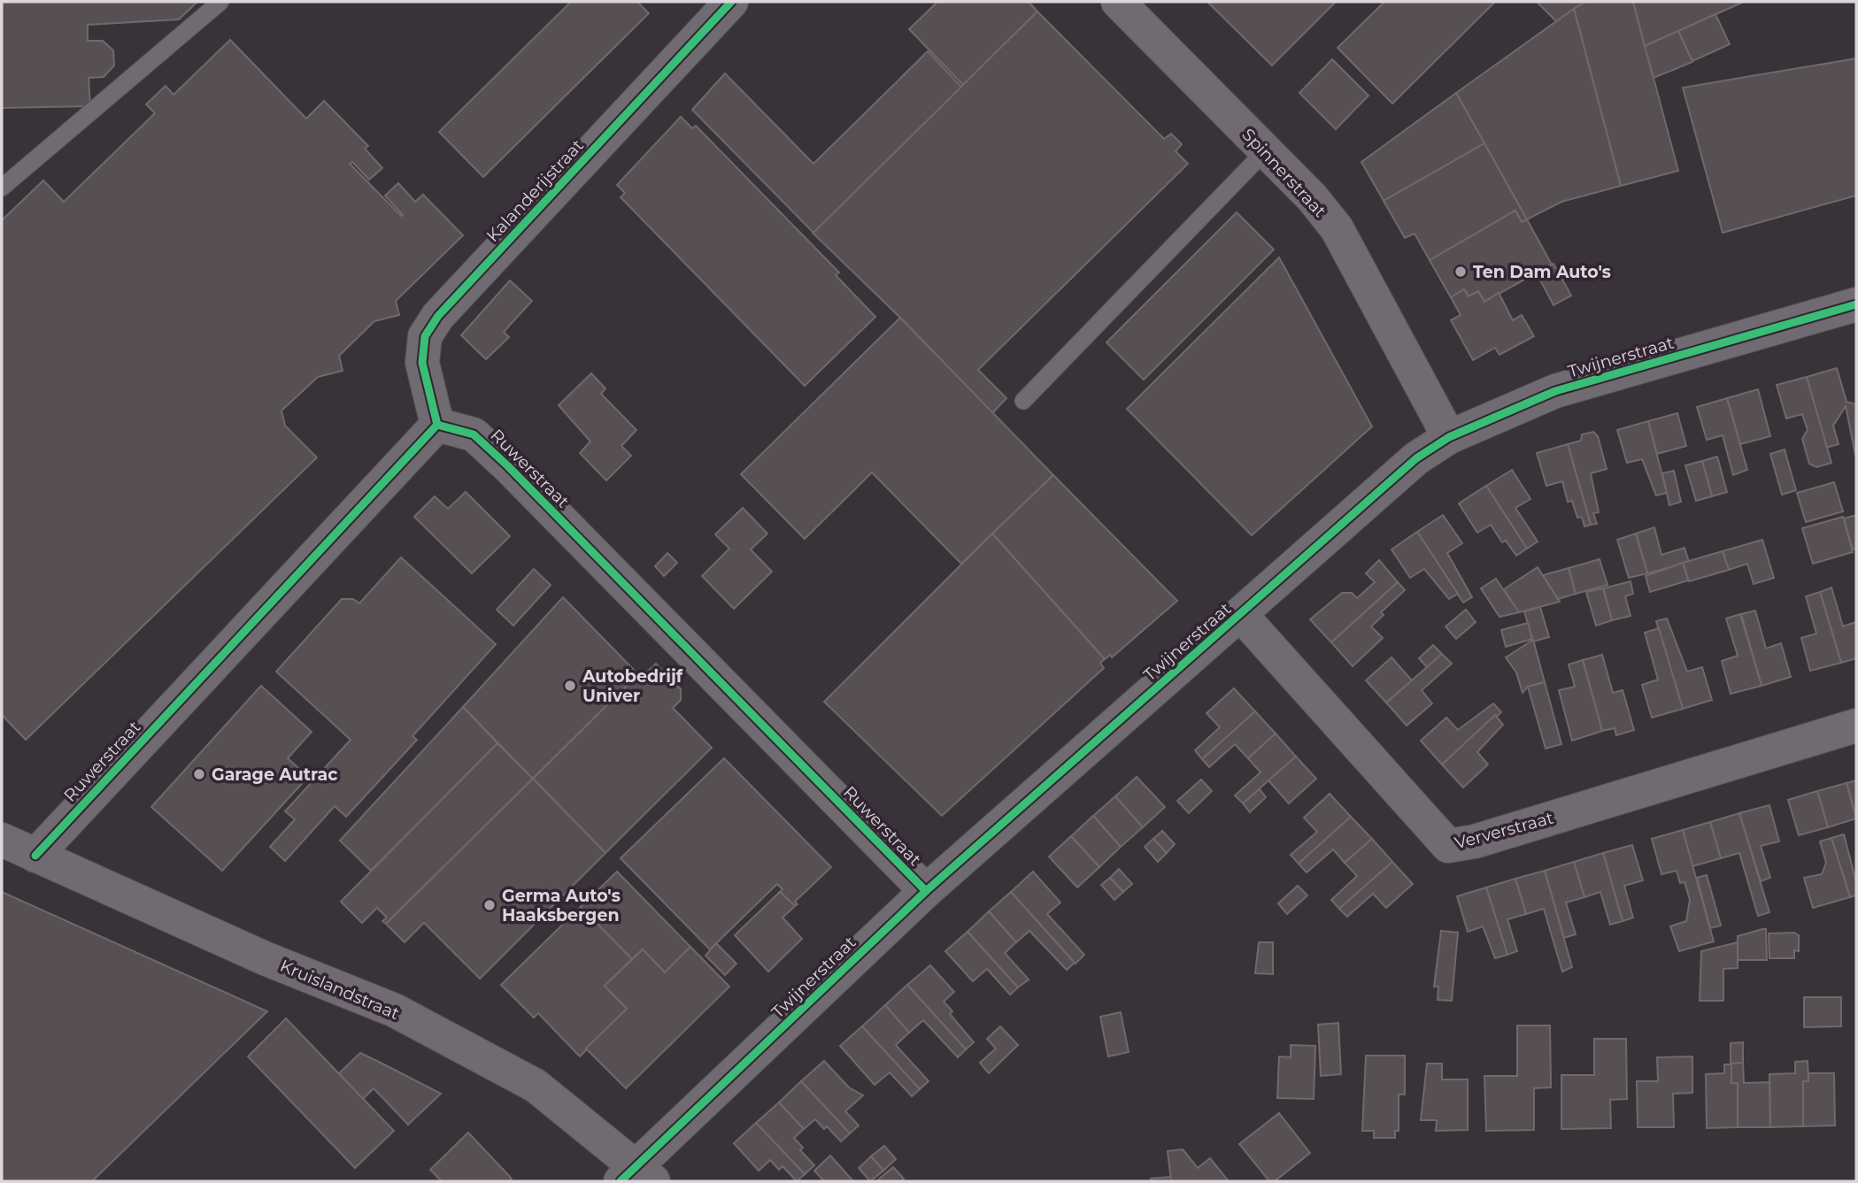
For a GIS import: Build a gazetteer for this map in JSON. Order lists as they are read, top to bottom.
{
  "streets": {
    "street": [
      "Spinnerstraat",
      "Kalanderijstraat",
      "Twijnerstraat",
      "Ruwerstraat",
      "Ververstraat",
      "Kruislandstraat"
    ]
  },
  "crossings": [
    ["Spinnerstraat", "Twijnerstraat"],
    ["Kalanderijstraat", "Ruwerstraat"],
    ["Twijnerstraat", "Ruwerstraat"],
    ["Twijnerstraat", "Ververstraat"],
    ["Twijnerstraat", "Kruislandstraat"],
    ["Ruwerstraat", "Kruislandstraat"]
  ],
  "places": [
    "Ten Dam Auto's",
    "Autobedrijf Univer",
    "Garage Autrac",
    "Germa Auto's Haaksbergen"
  ]
}
